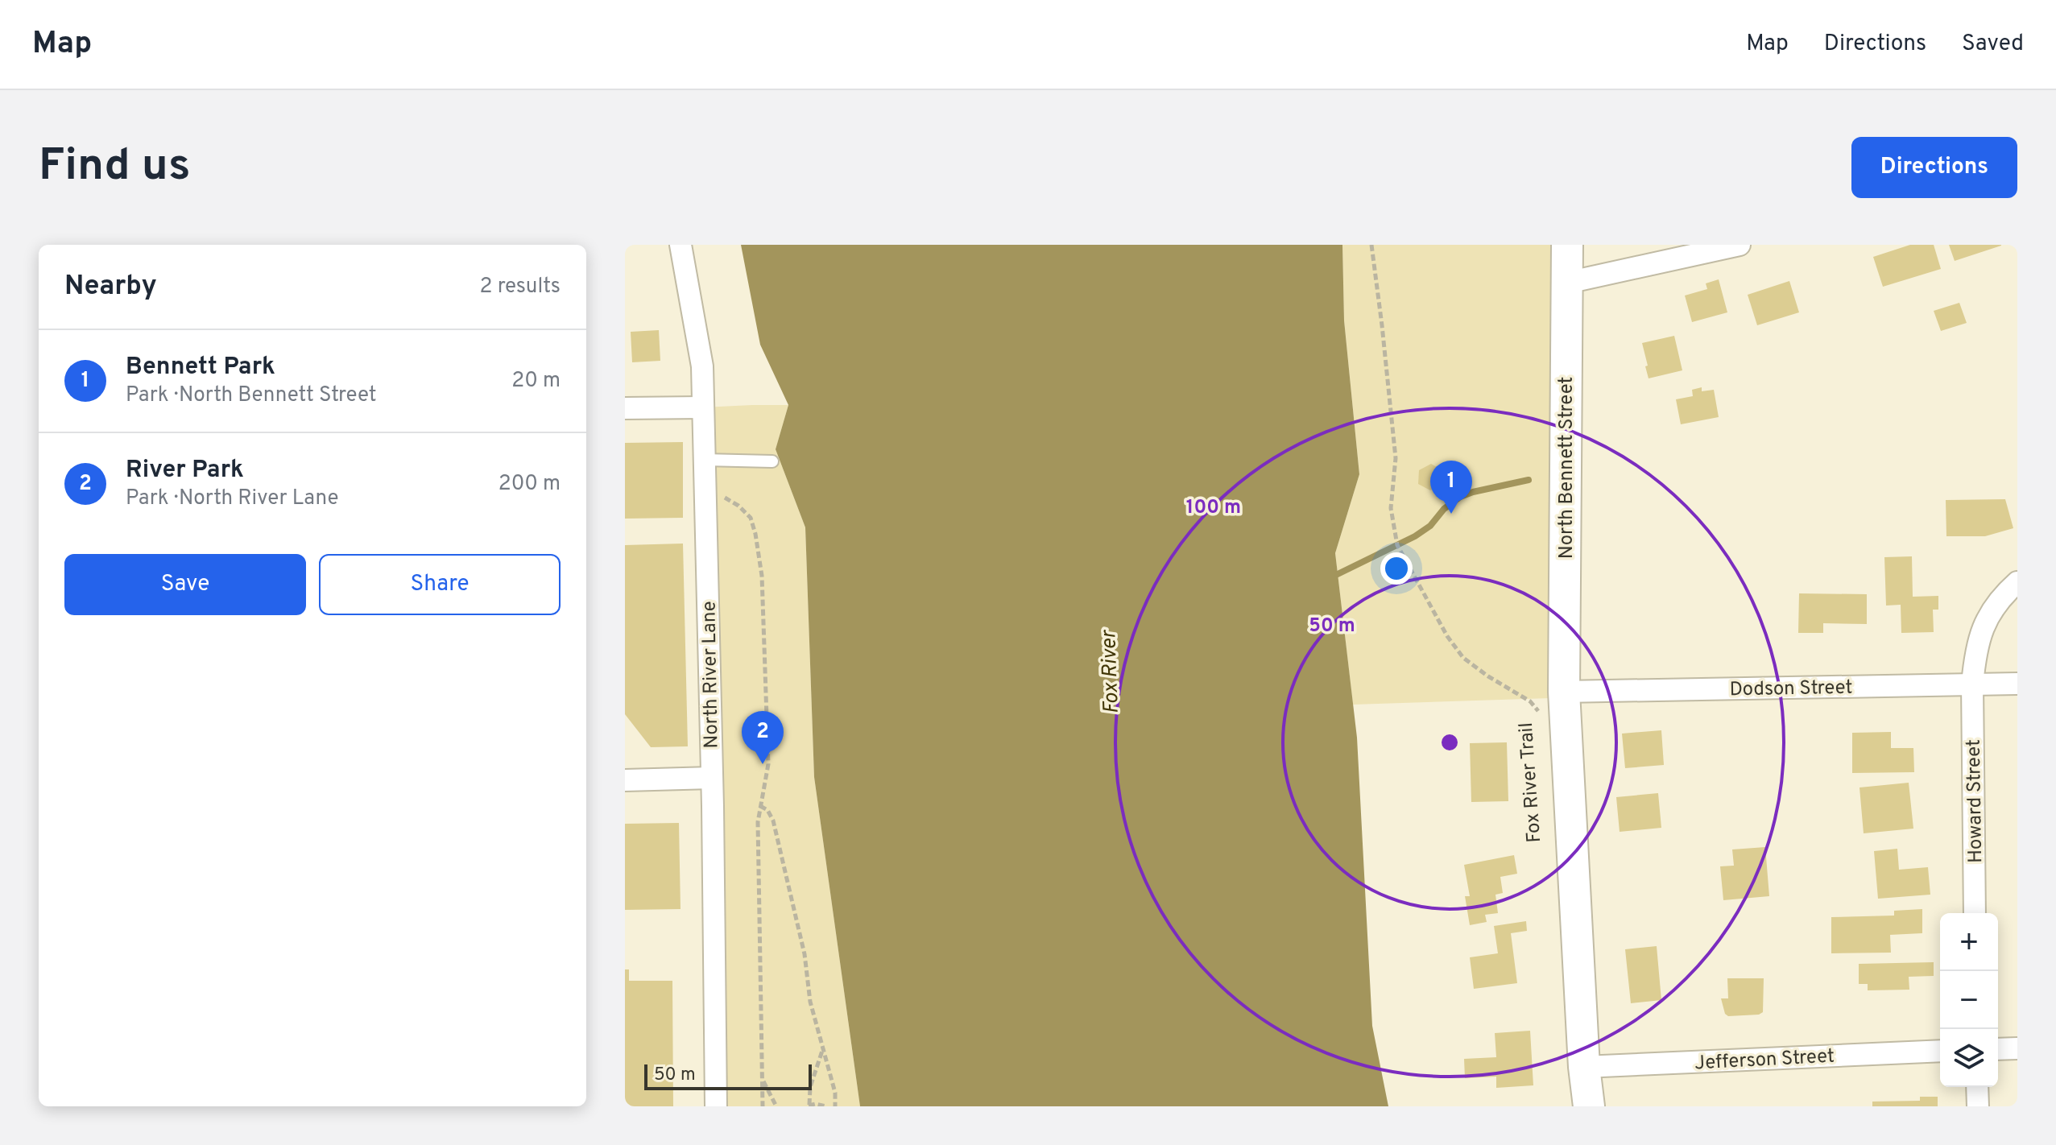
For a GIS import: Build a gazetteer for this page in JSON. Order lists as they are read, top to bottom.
{
  "streets": {
    "main road": ["North Bennett Street"],
    "street": [
      "North River Lane",
      "Dodson Street",
      "Howard Street",
      "Jefferson Street"
    ],
    "path": ["Fox River Trail"]
  },
  "crossings": [
    ["North Bennett Street", "Dodson Street"],
    ["North Bennett Street", "Jefferson Street"],
    ["Dodson Street", "Howard Street"]
  ],
  "water": ["Fox River"],
  "scale_bar": "50 m",
  "page": {
    "header": "Map",
    "nav": ["Map", "Directions", "Saved"],
    "buttons": [
      "Directions",
      ["Save", "Share"]
    ],
    "title": "Find us",
    "heading": ["Nearby", "2 results"],
    "list": [
      {
        "mark": "1",
        "name": "Bennett Park",
        "note": "Park · North Bennett Street",
        "value": "20 m"
      },
      {
        "mark": "2",
        "name": "River Park",
        "note": "Park · North River Lane",
        "value": "200 m"
      }
    ],
    "pins": ["1", "2"],
    "map_buttons": ["+", "−"],
    "scale": "50 m"
  },
  "rings": ["100 m", "50 m"]
}
